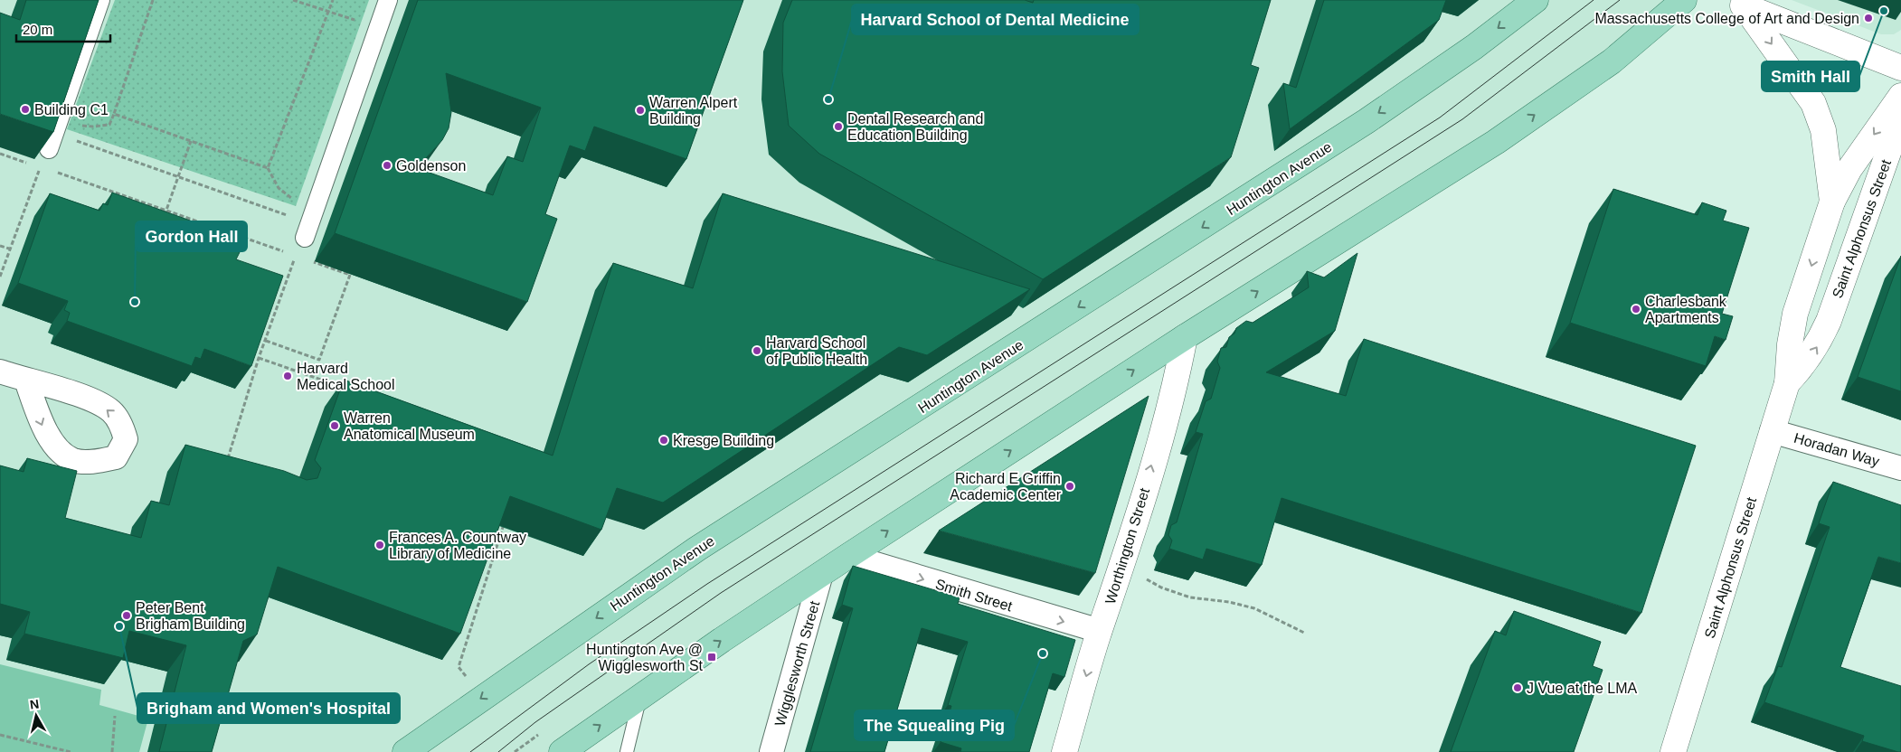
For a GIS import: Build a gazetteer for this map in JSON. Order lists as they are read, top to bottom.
{
  "streets": {
    "main road": ["Huntington Avenue", "Saint Alphonsus Street", "Worthington Street"],
    "street": ["Horadan Way", "Smith Street", "Wigglesworth Street"]
  },
  "crossings": [
    ["Saint Alphonsus Street", "Horadan Way"],
    ["Worthington Street", "Smith Street"]
  ],
  "one_way": ["Smith Street"],
  "places": {
    "other": [
      "Smith Hall",
      "Massachusetts College of Art and Design",
      "Harvard School of Dental Medicine",
      "Building C1",
      "Warren Alpert Building",
      "Dental Research and Education Building",
      "Goldenson",
      "Gordon Hall",
      "Charlesbank Apartments",
      "Harvard School of Public Health",
      "Harvard Medical School",
      "Warren Anatomical Museum",
      "Kresge Building",
      "Richard E Griffin Academic Center",
      "Frances A. Countway Library of Medicine",
      "Peter Bent Brigham Building",
      "Brigham and Women's Hospital",
      "The Squealing Pig",
      "J Vue at the LMA"
    ],
    "transit": ["Huntington Ave @ Wigglesworth St"]
  },
  "scale_bar": "20 m",
  "north": "top"
}
